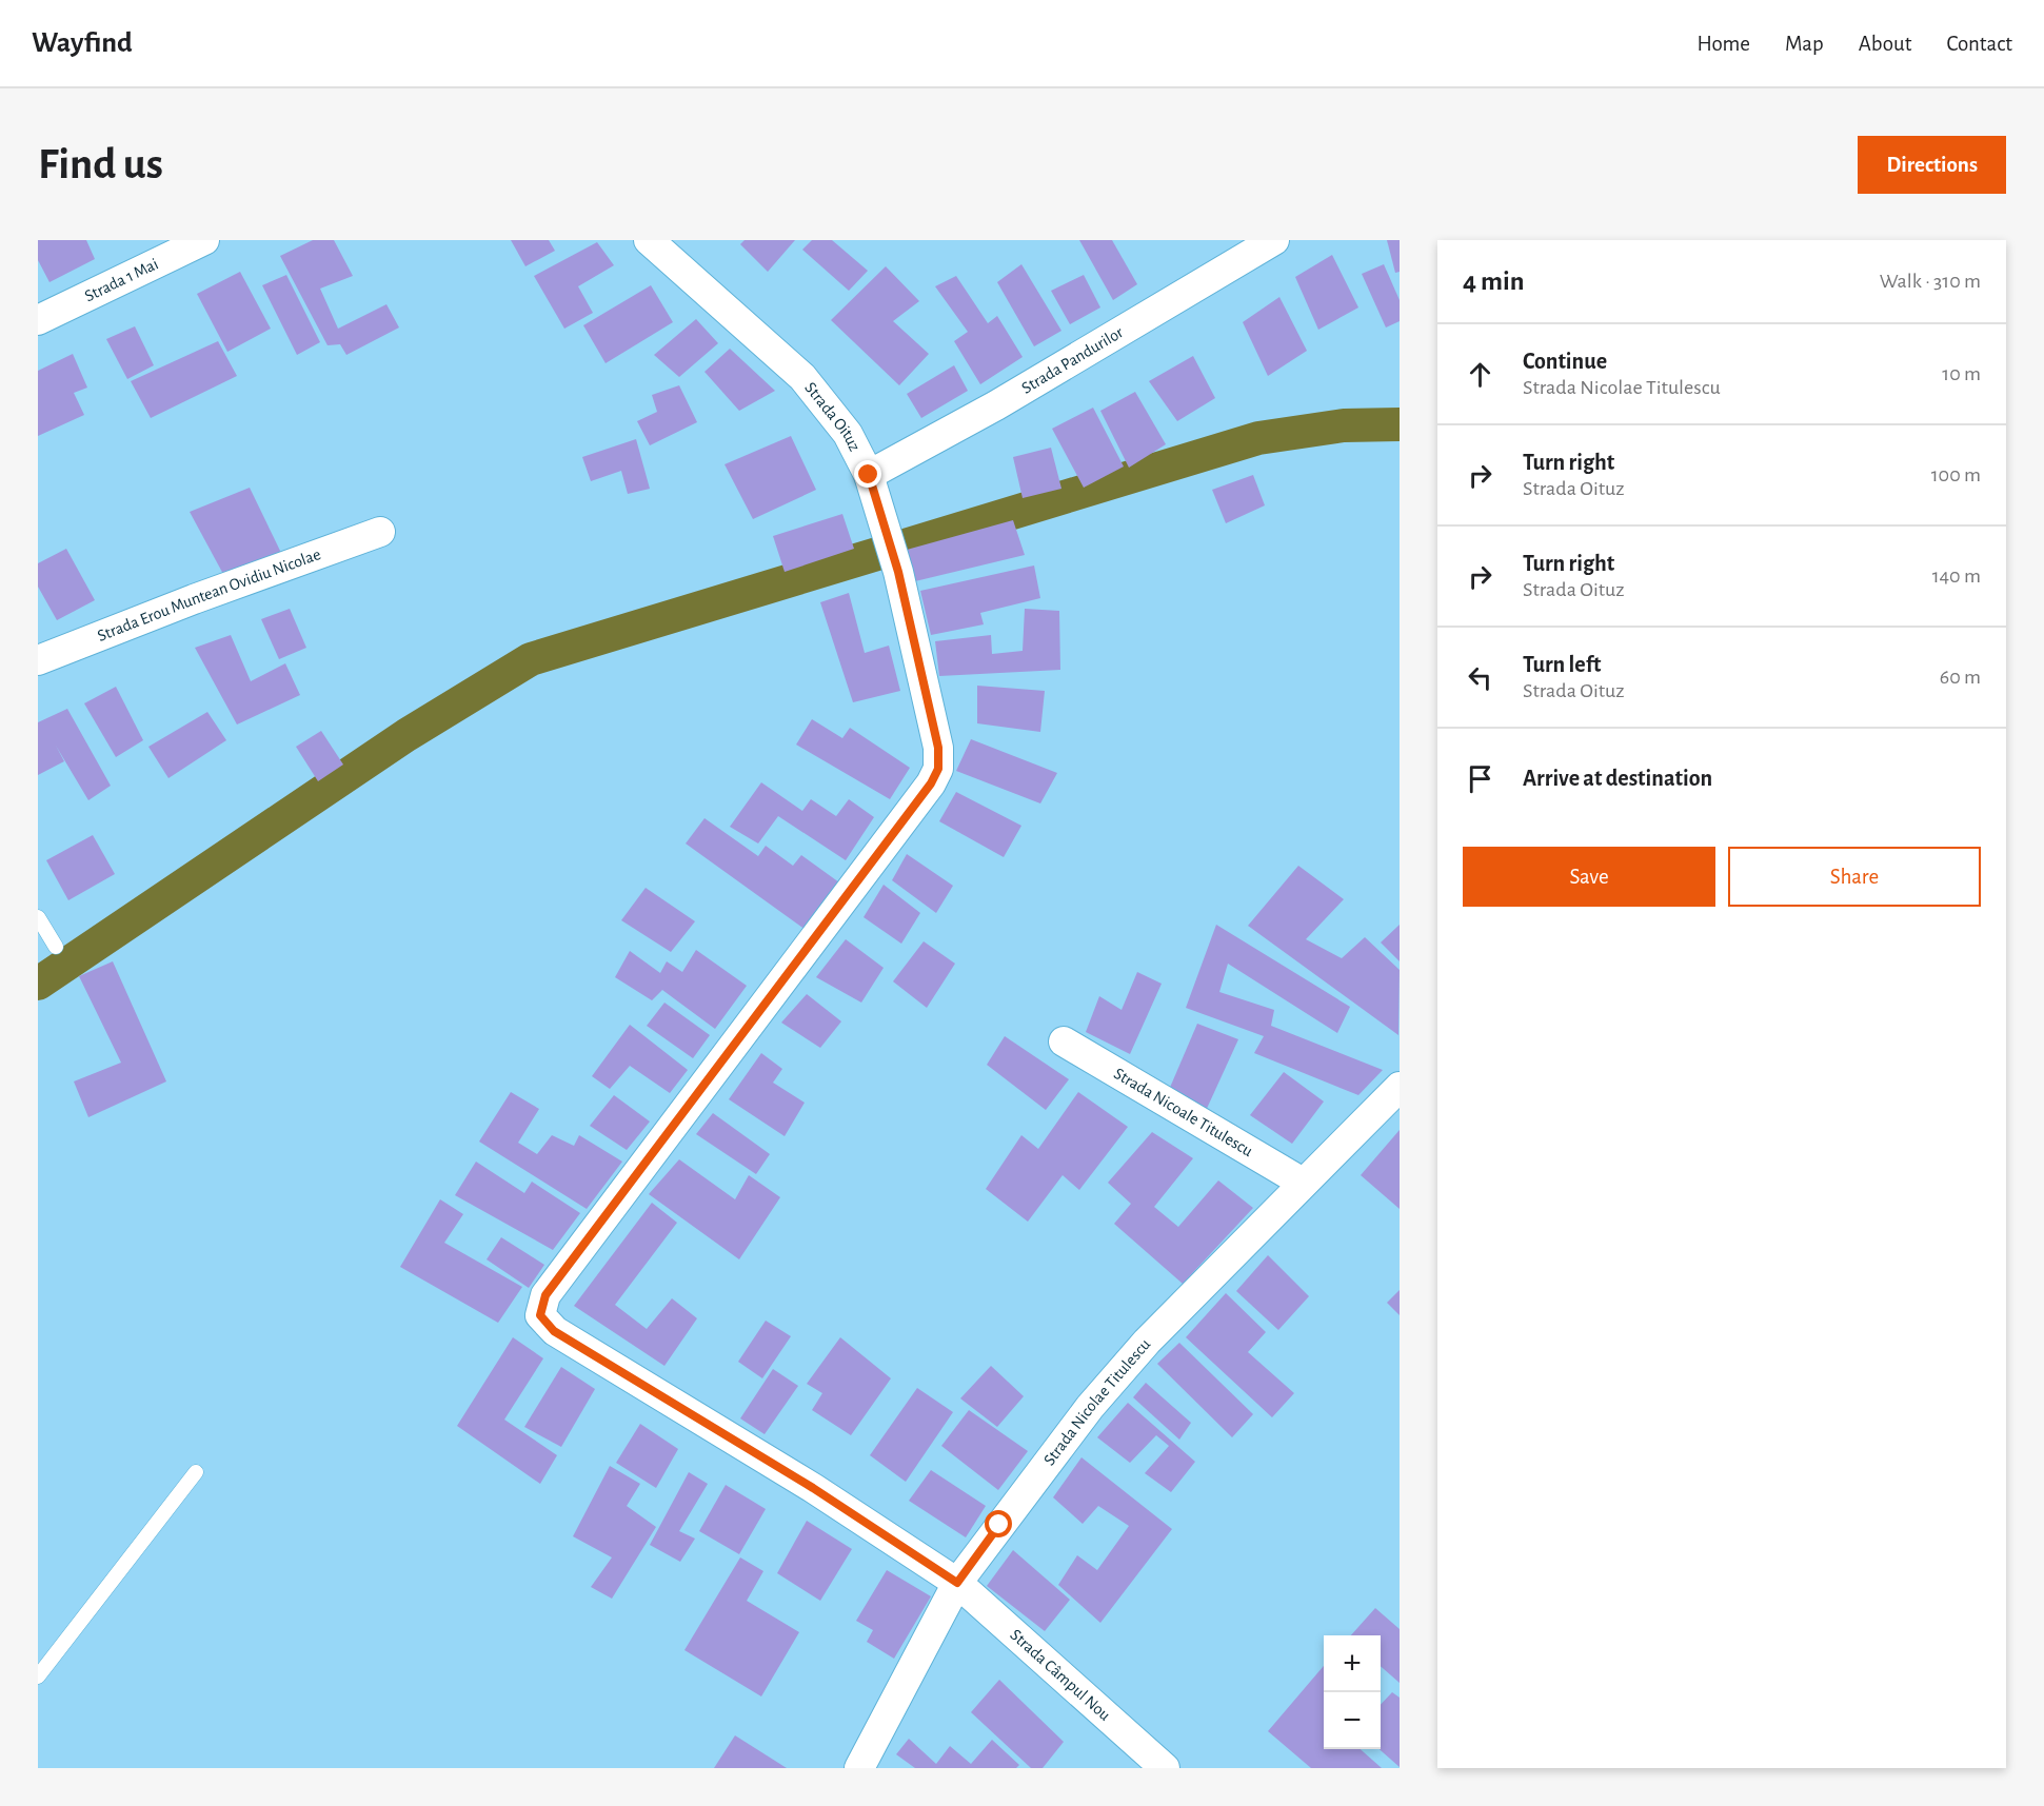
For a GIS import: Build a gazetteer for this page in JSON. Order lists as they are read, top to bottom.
{
  "streets": {
    "street": [
      "Strada 1 Mai",
      "Strada Pandurilor",
      "Strada Oituz",
      "Strada Erou Muntean Ovidiu Nicolae",
      "Strada Nicoale Titulescu",
      "Strada Nicolae Titulescu",
      "Strada Câmpul Nou"
    ]
  },
  "crossings": [
    ["Strada Pandurilor", "Strada Oituz"],
    ["Strada Oituz", "Strada Nicolae Titulescu"],
    ["Strada Oituz", "Strada Câmpul Nou"],
    ["Strada Nicoale Titulescu", "Strada Nicolae Titulescu"],
    ["Strada Nicolae Titulescu", "Strada Câmpul Nou"]
  ],
  "page": {
    "header": "Wayfind",
    "nav": [
      "Home",
      "Map",
      "About",
      "Contact"
    ],
    "buttons": [
      "Directions",
      ["Save", "Share"]
    ],
    "title": "Find us",
    "heading": ["4 min", "Walk · 310 m"],
    "list": [
      ["Continue", "Strada Nicolae Titulescu", "10 m"],
      ["Turn right", "Strada Oituz", "100 m"],
      ["Turn right", "Strada Oituz", "140 m"],
      ["Turn left", "Strada Oituz", "60 m"],
      "Arrive at destination"
    ],
    "map_buttons": ["+", "−"]
  }
}
